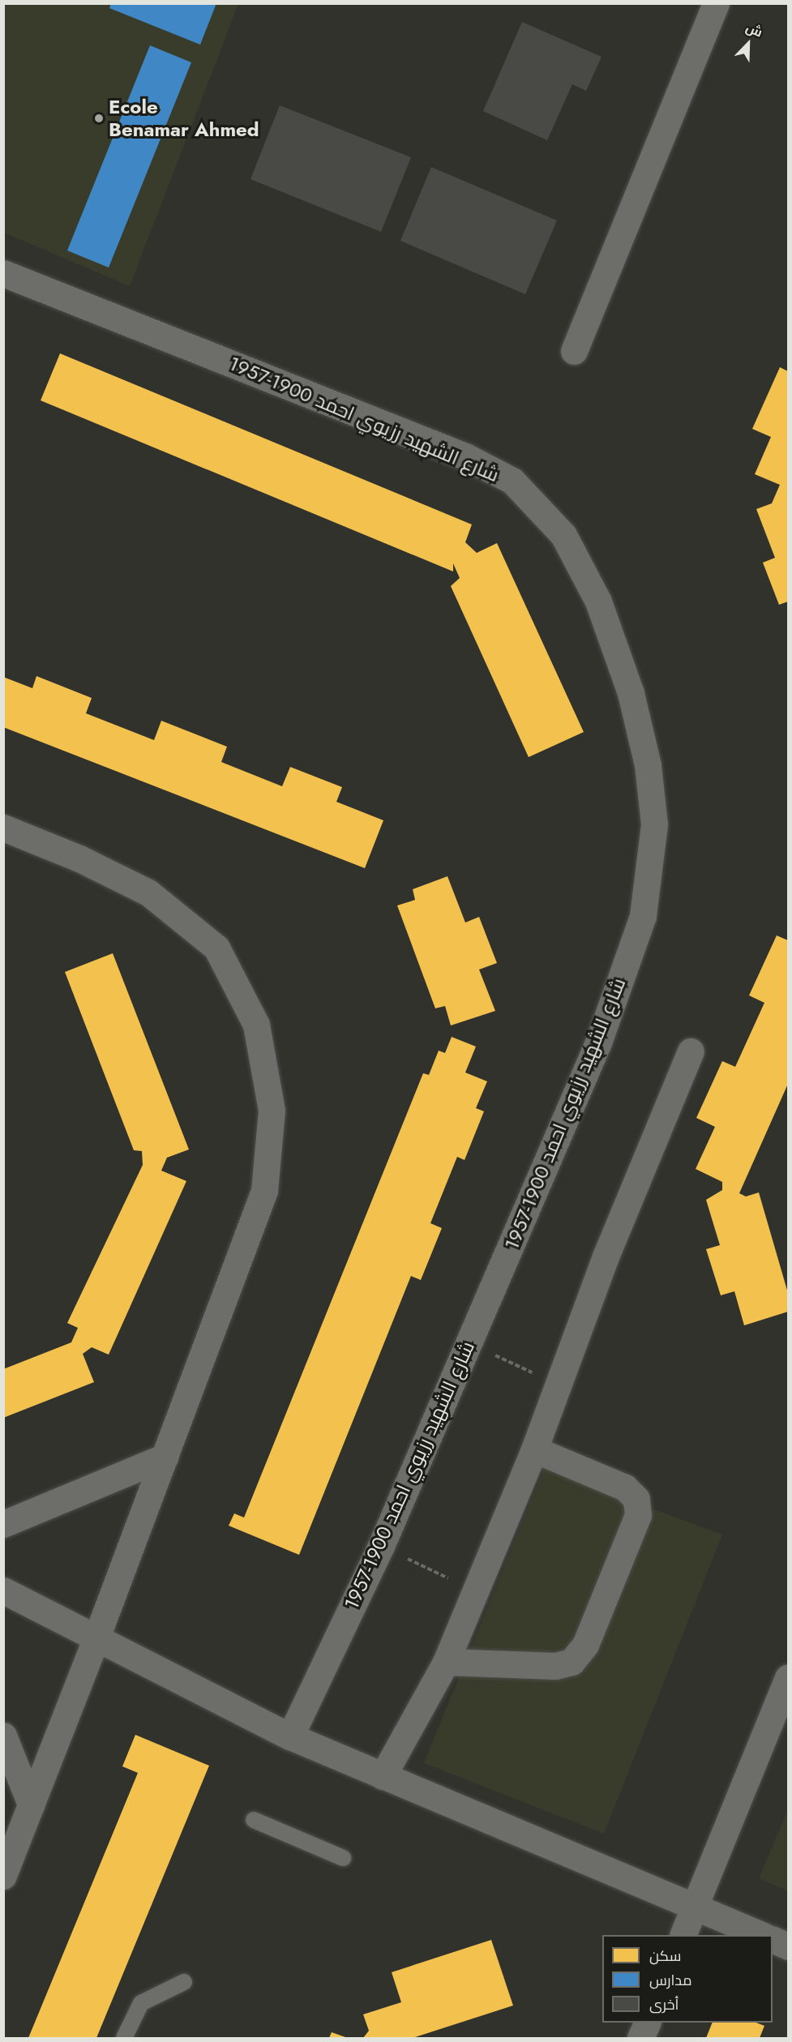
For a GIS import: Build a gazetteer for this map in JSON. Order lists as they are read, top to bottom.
{
  "streets": {
    "street": ["شارع الشهيد رزيوي احمد 1900-1957"]
  },
  "places": ["Ecole Benamar Ahmed"],
  "legend": ["سكن", "مدارس", "أخرى"],
  "north": "top right"
}
